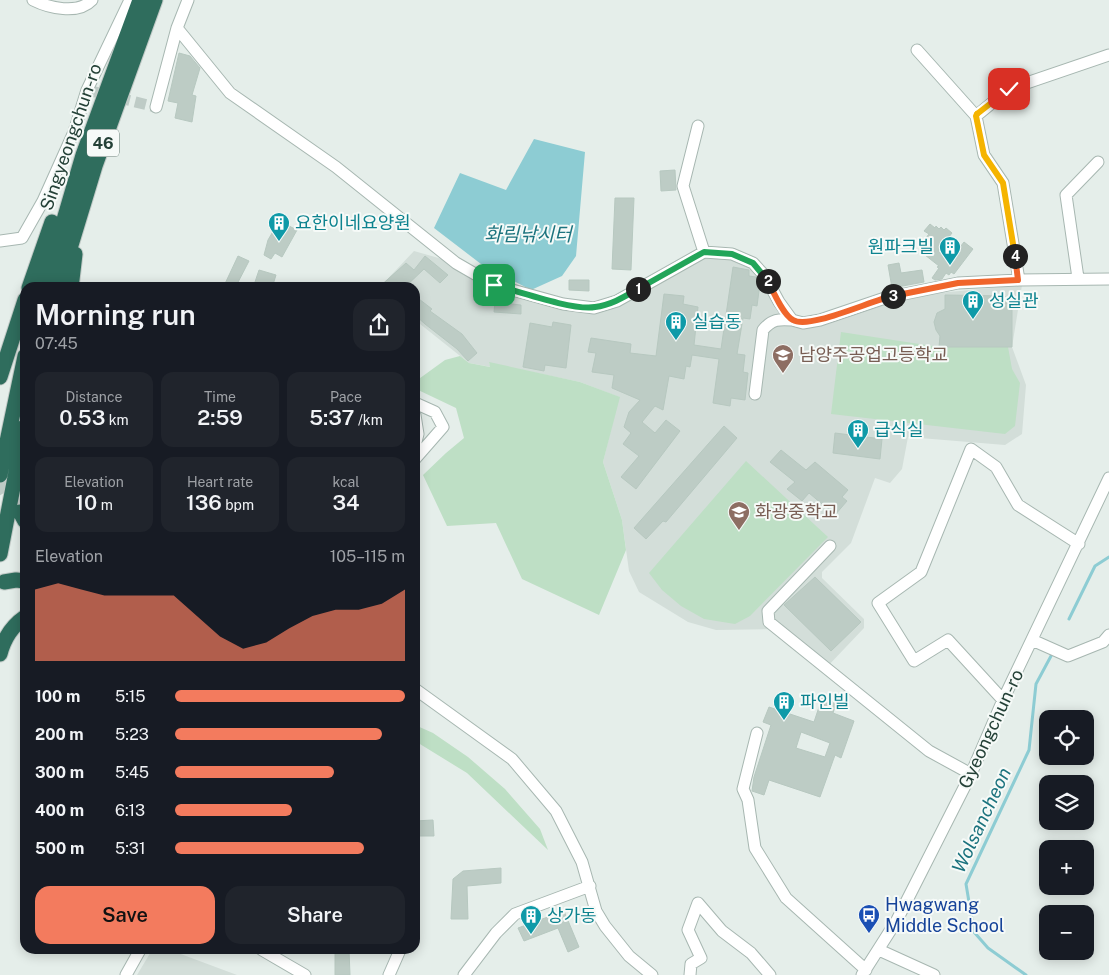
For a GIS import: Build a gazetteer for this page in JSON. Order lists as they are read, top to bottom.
{
  "streets": {
    "highway": ["Singyeongchun-ro", "46"],
    "street": ["Gyeongchun-ro"]
  },
  "water": ["화림낚시터", "Wolsancheon"],
  "places": {
    "building": [
      "요한이네요양원",
      "원파크빌",
      "성실관",
      "실습동",
      "급식실",
      "파인빌",
      "상가동"
    ],
    "school or university": ["남양주공업고등학교", "화광중학교"],
    "bus stop": ["Hwagwang Middle School"]
  },
  "page": {
    "pins": [
      "4",
      "2",
      "1",
      "3"
    ],
    "heading": ["Morning run", "07:45"],
    "stats": [
      ["Distance", "0.53 km"],
      ["Time", "2:59"],
      ["Pace", "5:37 /km"],
      ["Elevation", "10 m"],
      ["Heart rate", "136 bpm"],
      ["kcal", "34"]
    ],
    "chart": ["Elevation", "105–115 m"],
    "list": [
      {
        "name": "100 m",
        "note": "5:15"
      },
      {
        "name": "200 m",
        "note": "5:23"
      },
      {
        "name": "300 m",
        "note": "5:45"
      },
      {
        "name": "400 m",
        "note": "6:13"
      },
      {
        "name": "500 m",
        "note": "5:31"
      }
    ],
    "map_buttons": ["+", "−"],
    "buttons": ["Save", "Share"]
  }
}
